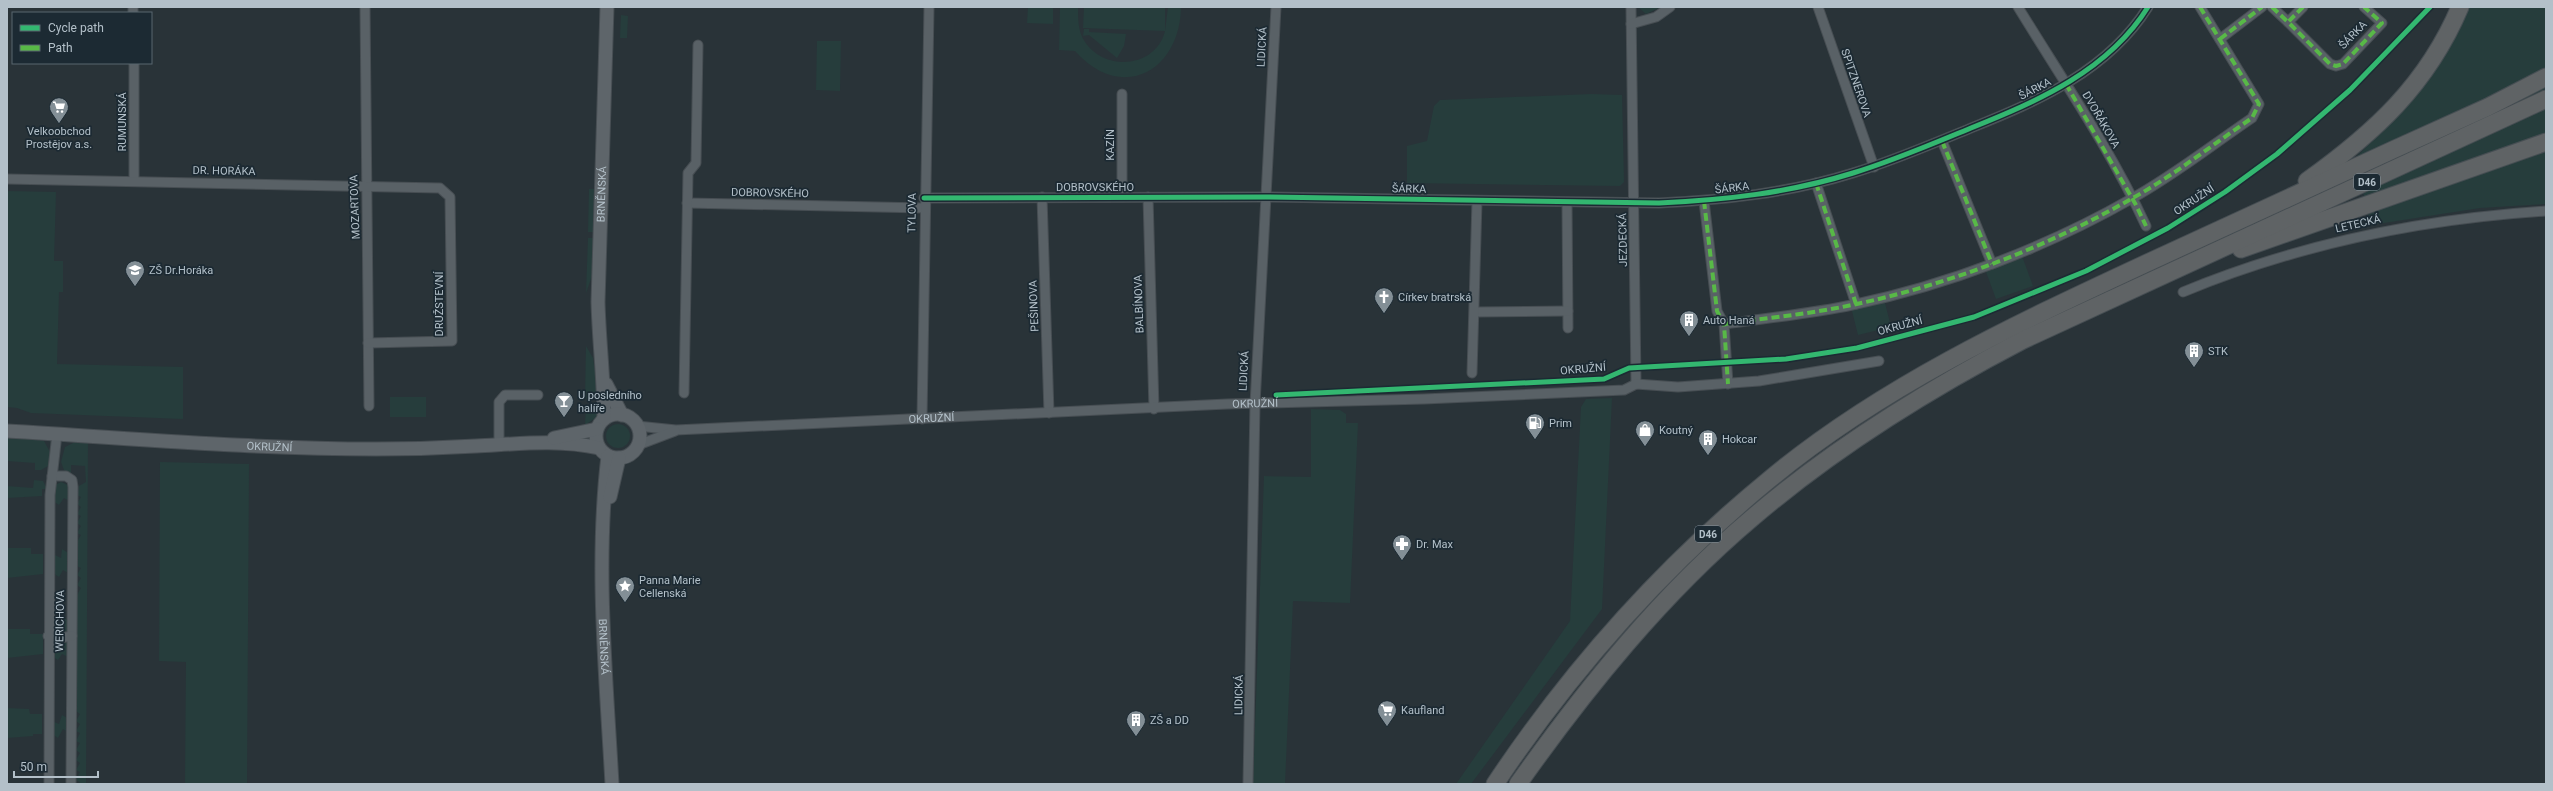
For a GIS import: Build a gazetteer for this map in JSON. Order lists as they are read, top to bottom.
{
  "streets": {
    "highway": ["D46"],
    "main road": ["BRNĚNSKÁ", "OKRUŽNÍ"],
    "street": [
      "ŠÁRKA",
      "LIDICKÁ",
      "SPITZNEROVA",
      "DVOŘÁKOVA",
      "RUMUNSKÁ",
      "KAZÍN",
      "DR. HORÁKA",
      "DOBROVSKÉHO",
      "MOZARTOVA",
      "TYLOVA",
      "LETECKÁ",
      "JEZDECKÁ",
      "DRUŽSTEVNÍ",
      "BALBÍNOVA",
      "PEŠINOVA",
      "WERICHOVA"
    ]
  },
  "crossings": [
    ["ŠÁRKA", "LIDICKÁ"],
    ["ŠÁRKA", "SPITZNEROVA"],
    ["ŠÁRKA", "DVOŘÁKOVA"],
    ["ŠÁRKA", "DOBROVSKÉHO"],
    ["ŠÁRKA", "JEZDECKÁ"],
    ["LIDICKÁ", "DOBROVSKÉHO"],
    ["LIDICKÁ", "OKRUŽNÍ"],
    ["RUMUNSKÁ", "DR. HORÁKA"],
    ["KAZÍN", "DOBROVSKÉHO"],
    ["DR. HORÁKA", "MOZARTOVA"],
    ["DR. HORÁKA", "DRUŽSTEVNÍ"],
    ["DOBROVSKÉHO", "TYLOVA"],
    ["DOBROVSKÉHO", "BALBÍNOVA"],
    ["DOBROVSKÉHO", "PEŠINOVA"],
    ["BRNĚNSKÁ", "OKRUŽNÍ"],
    ["OKRUŽNÍ", "TYLOVA"],
    ["OKRUŽNÍ", "JEZDECKÁ"],
    ["OKRUŽNÍ", "BALBÍNOVA"],
    ["OKRUŽNÍ", "PEŠINOVA"],
    ["OKRUŽNÍ", "WERICHOVA"],
    ["MOZARTOVA", "DRUŽSTEVNÍ"]
  ],
  "places": {
    "supermarket": ["Velkoobchod Prostějov a.s.", "Kaufland"],
    "school or university": ["ZŠ Dr.Horáka"],
    "church": ["Církev bratrská"],
    "building": [
      "Auto Haná",
      "STK",
      "Hokcar",
      "ZŠ a DD"
    ],
    "bar": ["U posledního halíře"],
    "fuel station": ["Prim"],
    "shop": ["Koutný"],
    "pharmacy": ["Dr. Max"],
    "place": ["Panna Marie Cellenská"]
  },
  "legend": ["Cycle path", "Path"],
  "scale_bar": "50 m"
}
